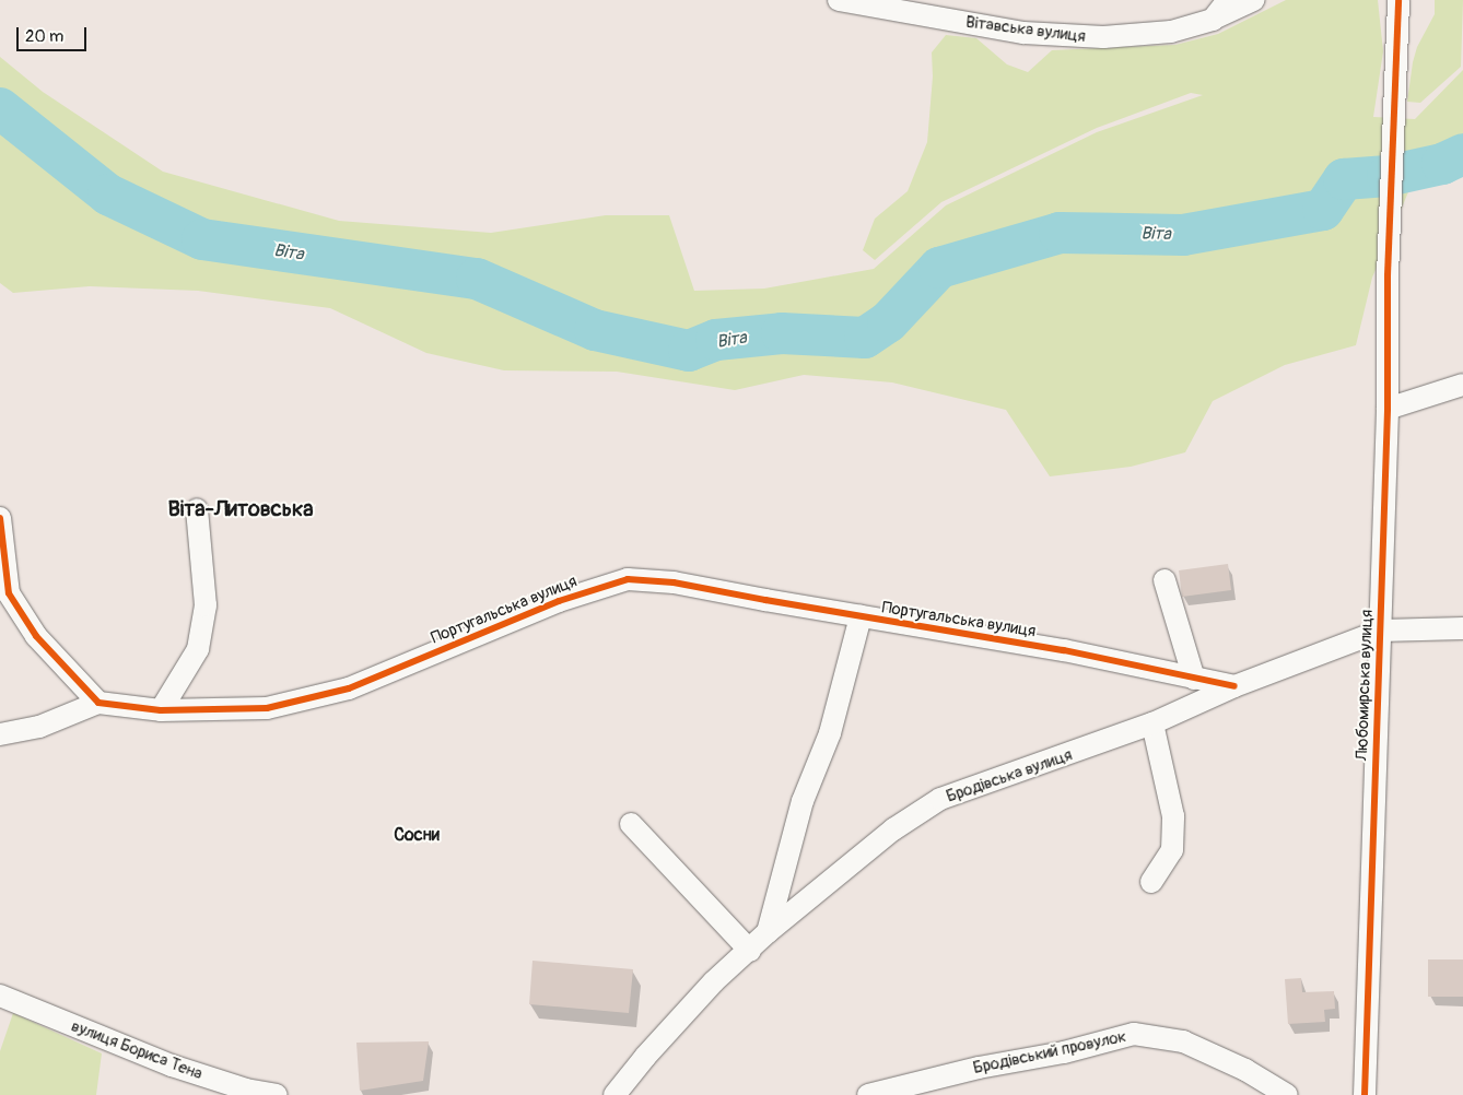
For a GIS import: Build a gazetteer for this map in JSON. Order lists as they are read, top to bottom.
{
  "streets": {
    "street": [
      "Вітавська вулиця",
      "Португальська вулиця",
      "Любомирська вулиця",
      "Бродівська вулиця",
      "вулиця Бориса Тена",
      "Бродівський провулок"
    ]
  },
  "crossings": [
    ["Португальська вулиця", "Бродівська вулиця"],
    ["Любомирська вулиця", "Бродівська вулиця"]
  ],
  "districts": ["Віта-Литовська", "Сосни"],
  "water": ["Віта"],
  "scale_bar": "20 m"
}
